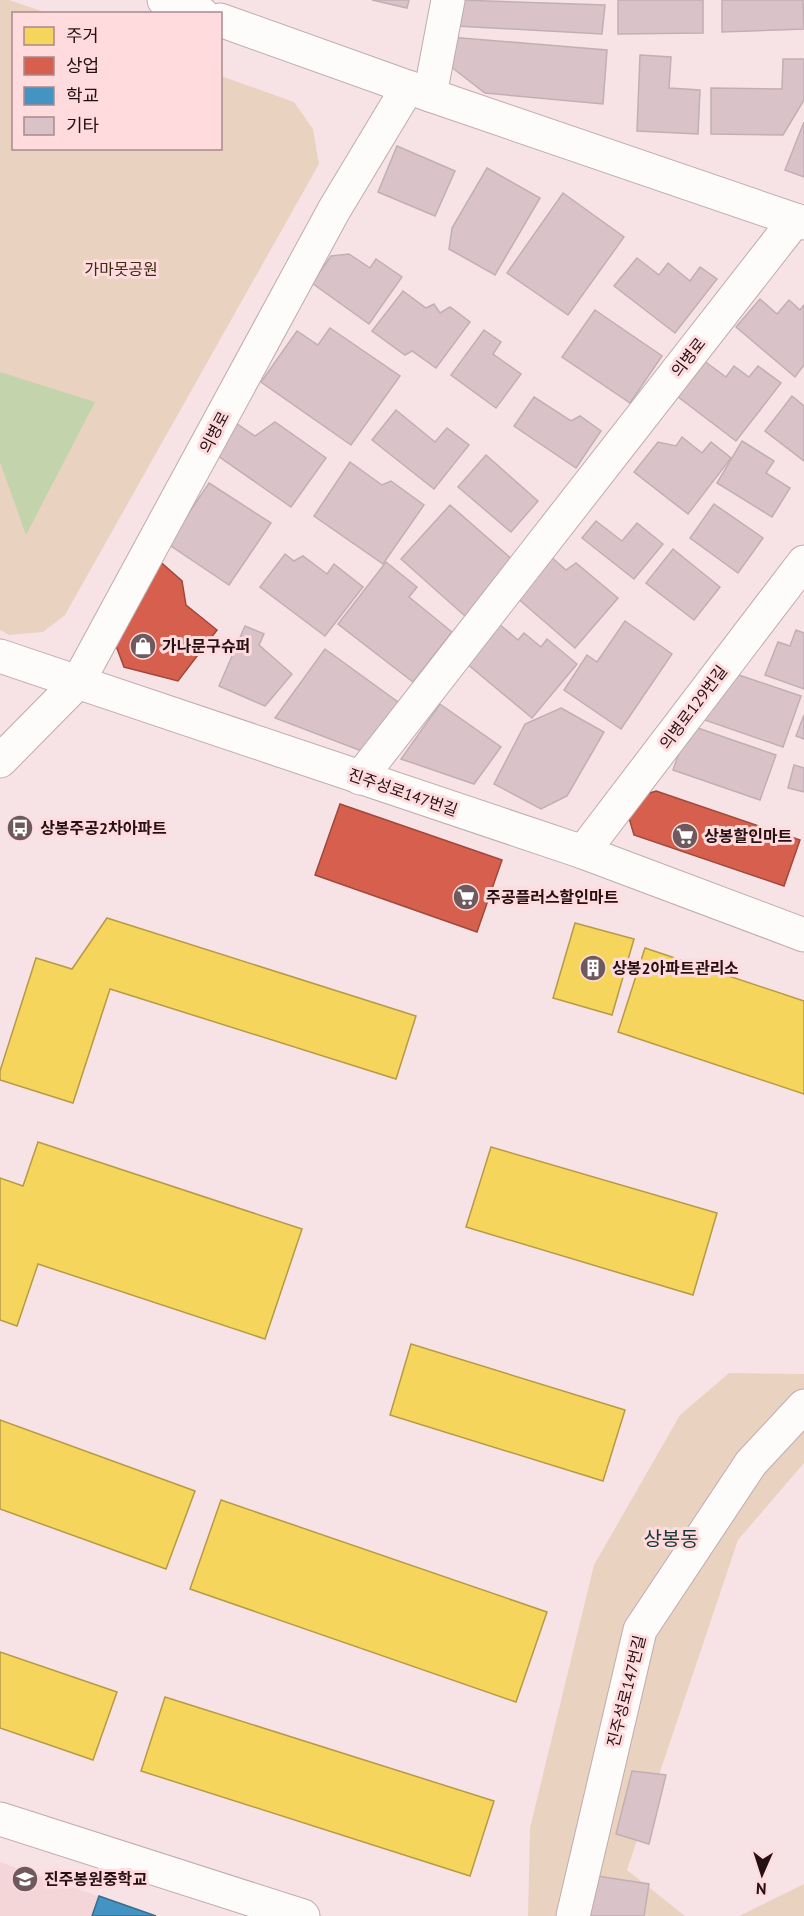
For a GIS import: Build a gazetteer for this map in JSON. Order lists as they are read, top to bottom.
{
  "streets": {
    "street": ["의병로", "의병로129번길", "진주성로147번길"]
  },
  "crossings": [
    ["의병로", "진주성로147번길"],
    ["의병로129번길", "진주성로147번길"]
  ],
  "districts": ["상봉동"],
  "parks": ["가마못공원"],
  "places": {
    "shop": ["가나문구슈퍼"],
    "bus stop": ["상봉주공2차아파트"],
    "supermarket": ["상봉할인마트", "주공플러스할인마트"],
    "building": ["상봉2아파트관리소"],
    "school or university": ["진주봉원중학교"]
  },
  "legend": [
    "주거",
    "상업",
    "학교",
    "기타"
  ],
  "north": "bottom"
}
